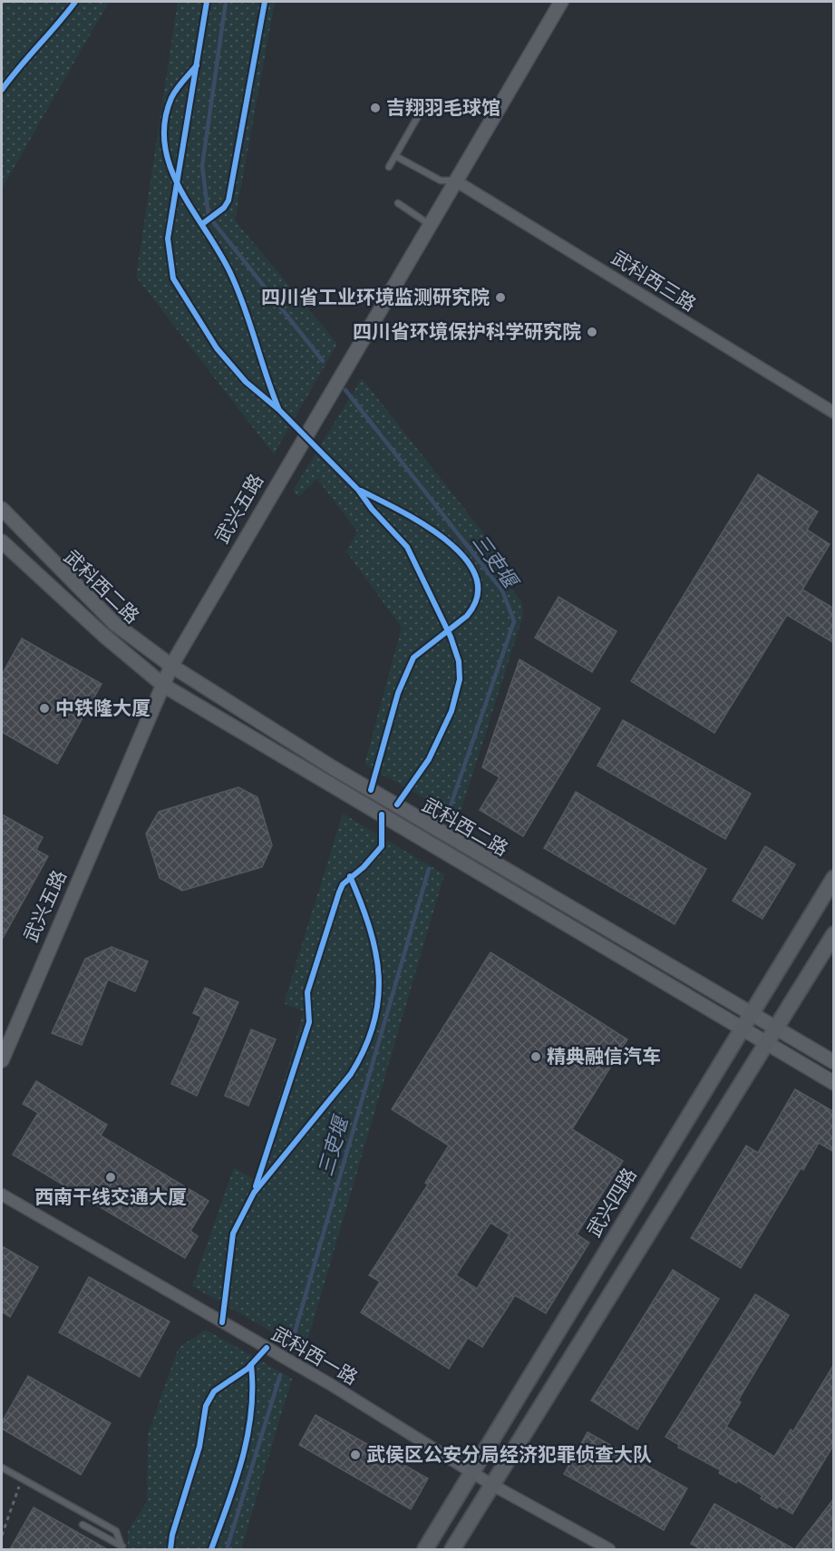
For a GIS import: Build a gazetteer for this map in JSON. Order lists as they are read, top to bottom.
{
  "streets": {
    "main road": ["武兴四路"],
    "street": [
      "武科西三路",
      "武兴五路",
      "武科西二路",
      "武科西一路"
    ]
  },
  "crossings": [
    ["武科西三路", "武兴五路"],
    ["武兴五路", "武科西二路"],
    ["武科西二路", "武兴四路"],
    ["武兴四路", "武科西一路"]
  ],
  "water": ["三吏堰"],
  "places": [
    "吉翔羽毛球馆",
    "四川省工业环境监测研究院",
    "四川省环境保护科学研究院",
    "中铁隆大厦",
    "精典融信汽车",
    "西南干线交通大厦",
    "武侯区公安分局经济犯罪侦查大队"
  ]
}
